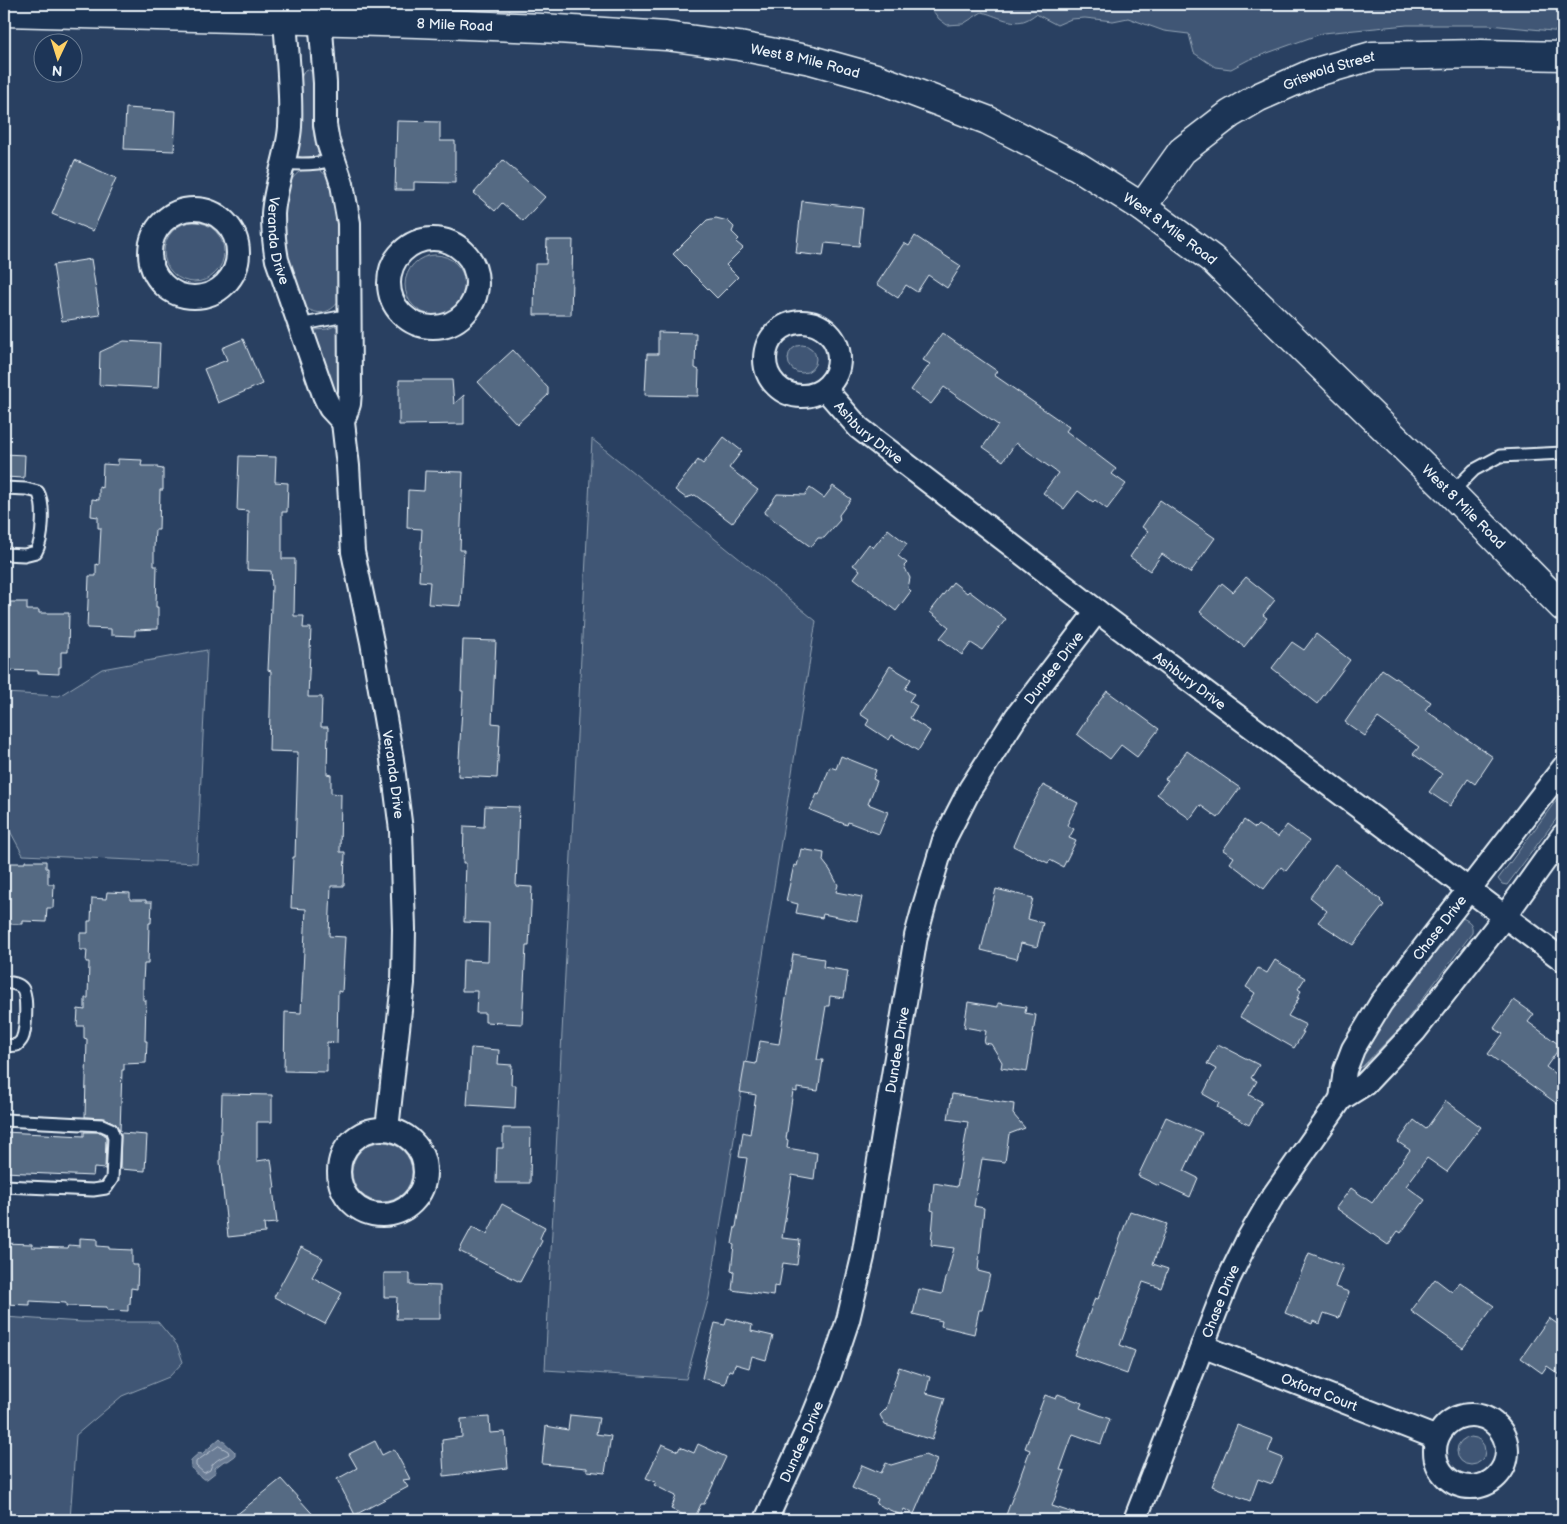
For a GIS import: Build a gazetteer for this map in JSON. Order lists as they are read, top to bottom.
{
  "streets": {
    "main road": ["8 Mile Road", "West 8 Mile Road", "Griswold Street"],
    "street": [
      "Veranda Drive",
      "Ashbury Drive",
      "Dundee Drive",
      "Chase Drive",
      "Oxford Court"
    ]
  },
  "crossings": [
    ["8 Mile Road", "West 8 Mile Road"],
    ["8 Mile Road", "Veranda Drive"],
    ["West 8 Mile Road", "Griswold Street"],
    ["Ashbury Drive", "Dundee Drive"],
    ["Ashbury Drive", "Chase Drive"],
    ["Chase Drive", "Oxford Court"]
  ],
  "north": "bottom"
}
